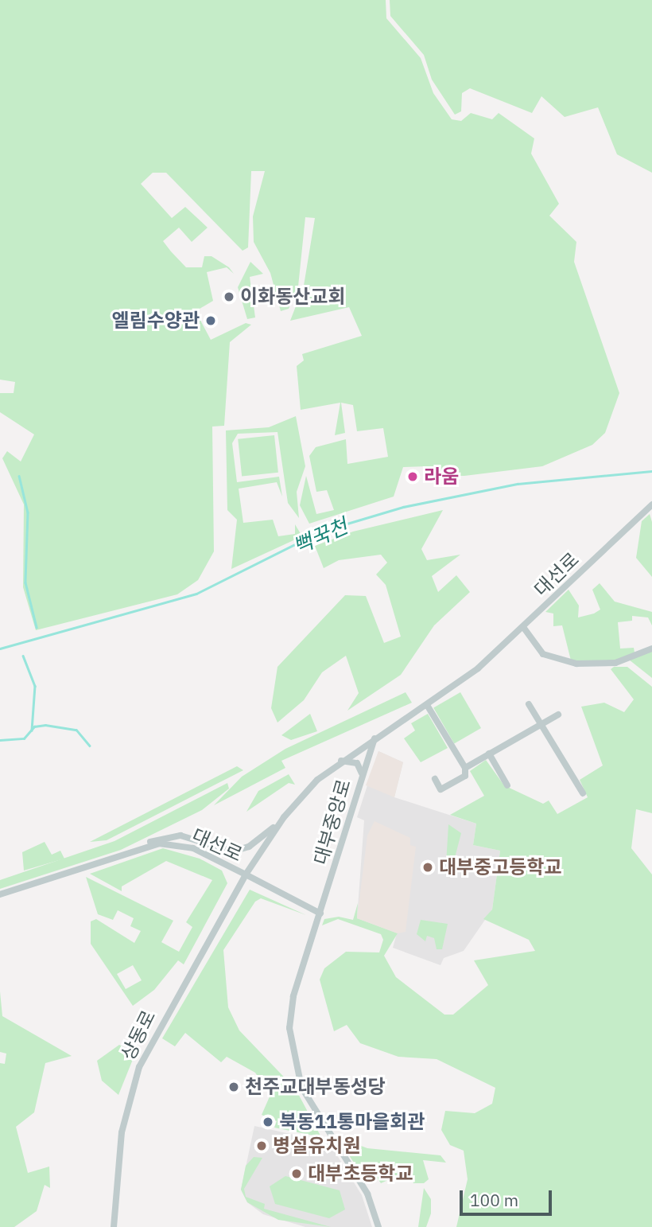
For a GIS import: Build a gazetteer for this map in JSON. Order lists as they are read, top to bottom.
{
  "streets": {
    "street": ["대선로", "대부중앙로", "상동로"]
  },
  "crossings": [
    ["대선로", "대부중앙로"],
    ["대선로", "상동로"]
  ],
  "water": ["뻑꾹천"],
  "places": [
    "이화동산교회",
    "엘림수양관",
    "라움",
    "대부중고등학교",
    "천주교대부동성당",
    "북동11통마을회관",
    "병설유치원",
    "대부초등학교"
  ],
  "scale_bar": "100 m"
}
